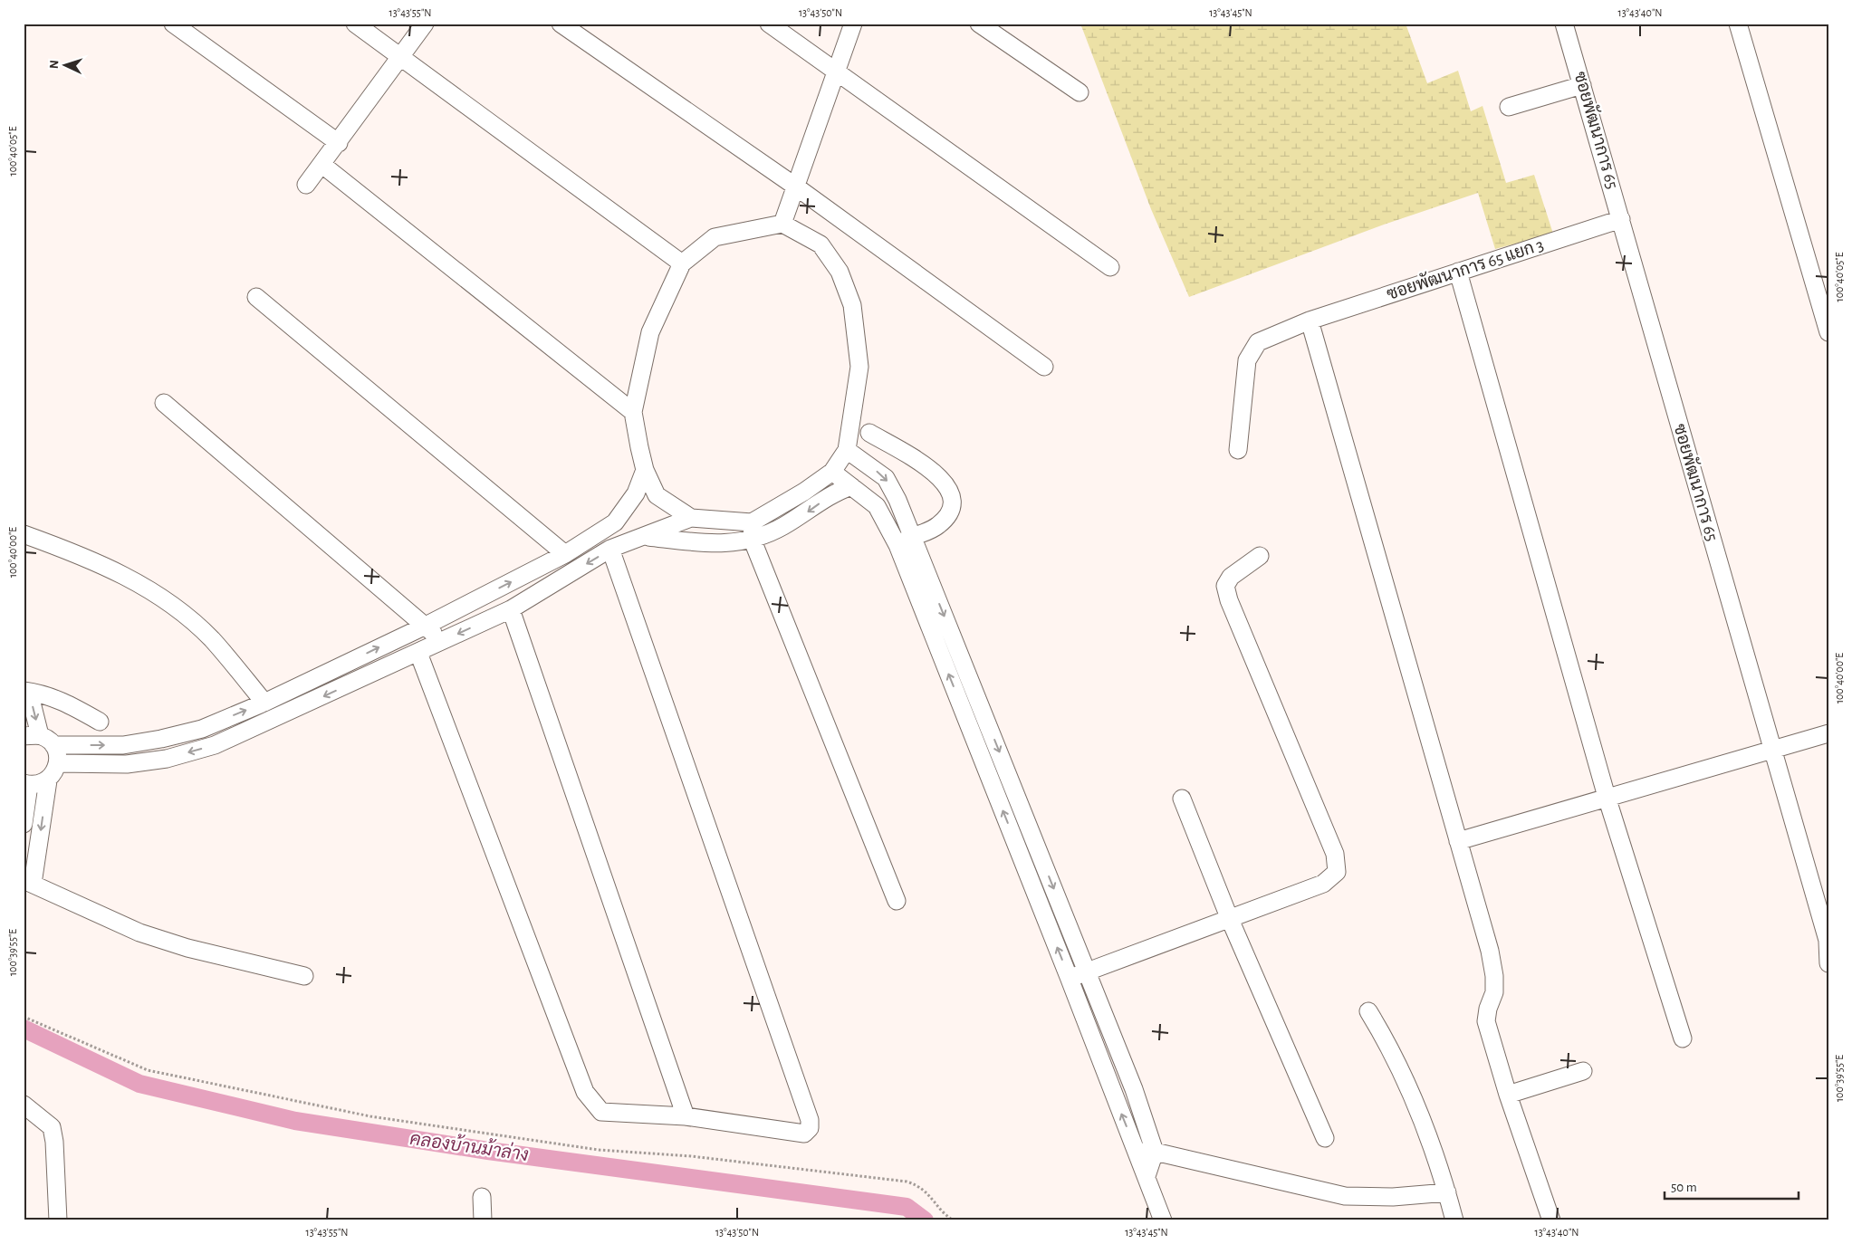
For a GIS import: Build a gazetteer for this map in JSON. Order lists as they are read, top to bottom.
{
  "streets": {
    "street": ["ซอยพัฒนาการ 65", "ซอยพัฒนาการ 65 แยก 3"]
  },
  "crossings": [
    ["ซอยพัฒนาการ 65", "ซอยพัฒนาการ 65 แยก 3"]
  ],
  "water": ["คลองบ้านม้าล่าง"],
  "scale_bar": "50 m",
  "north": "left",
  "coordinates": [
    "13°43'55\"N",
    "13°43'50\"N",
    "13°43'45\"N",
    "13°43'40\"N",
    "100°40'05\"E",
    "100°40'00\"E",
    "100°39'55\"E"
  ]
}
